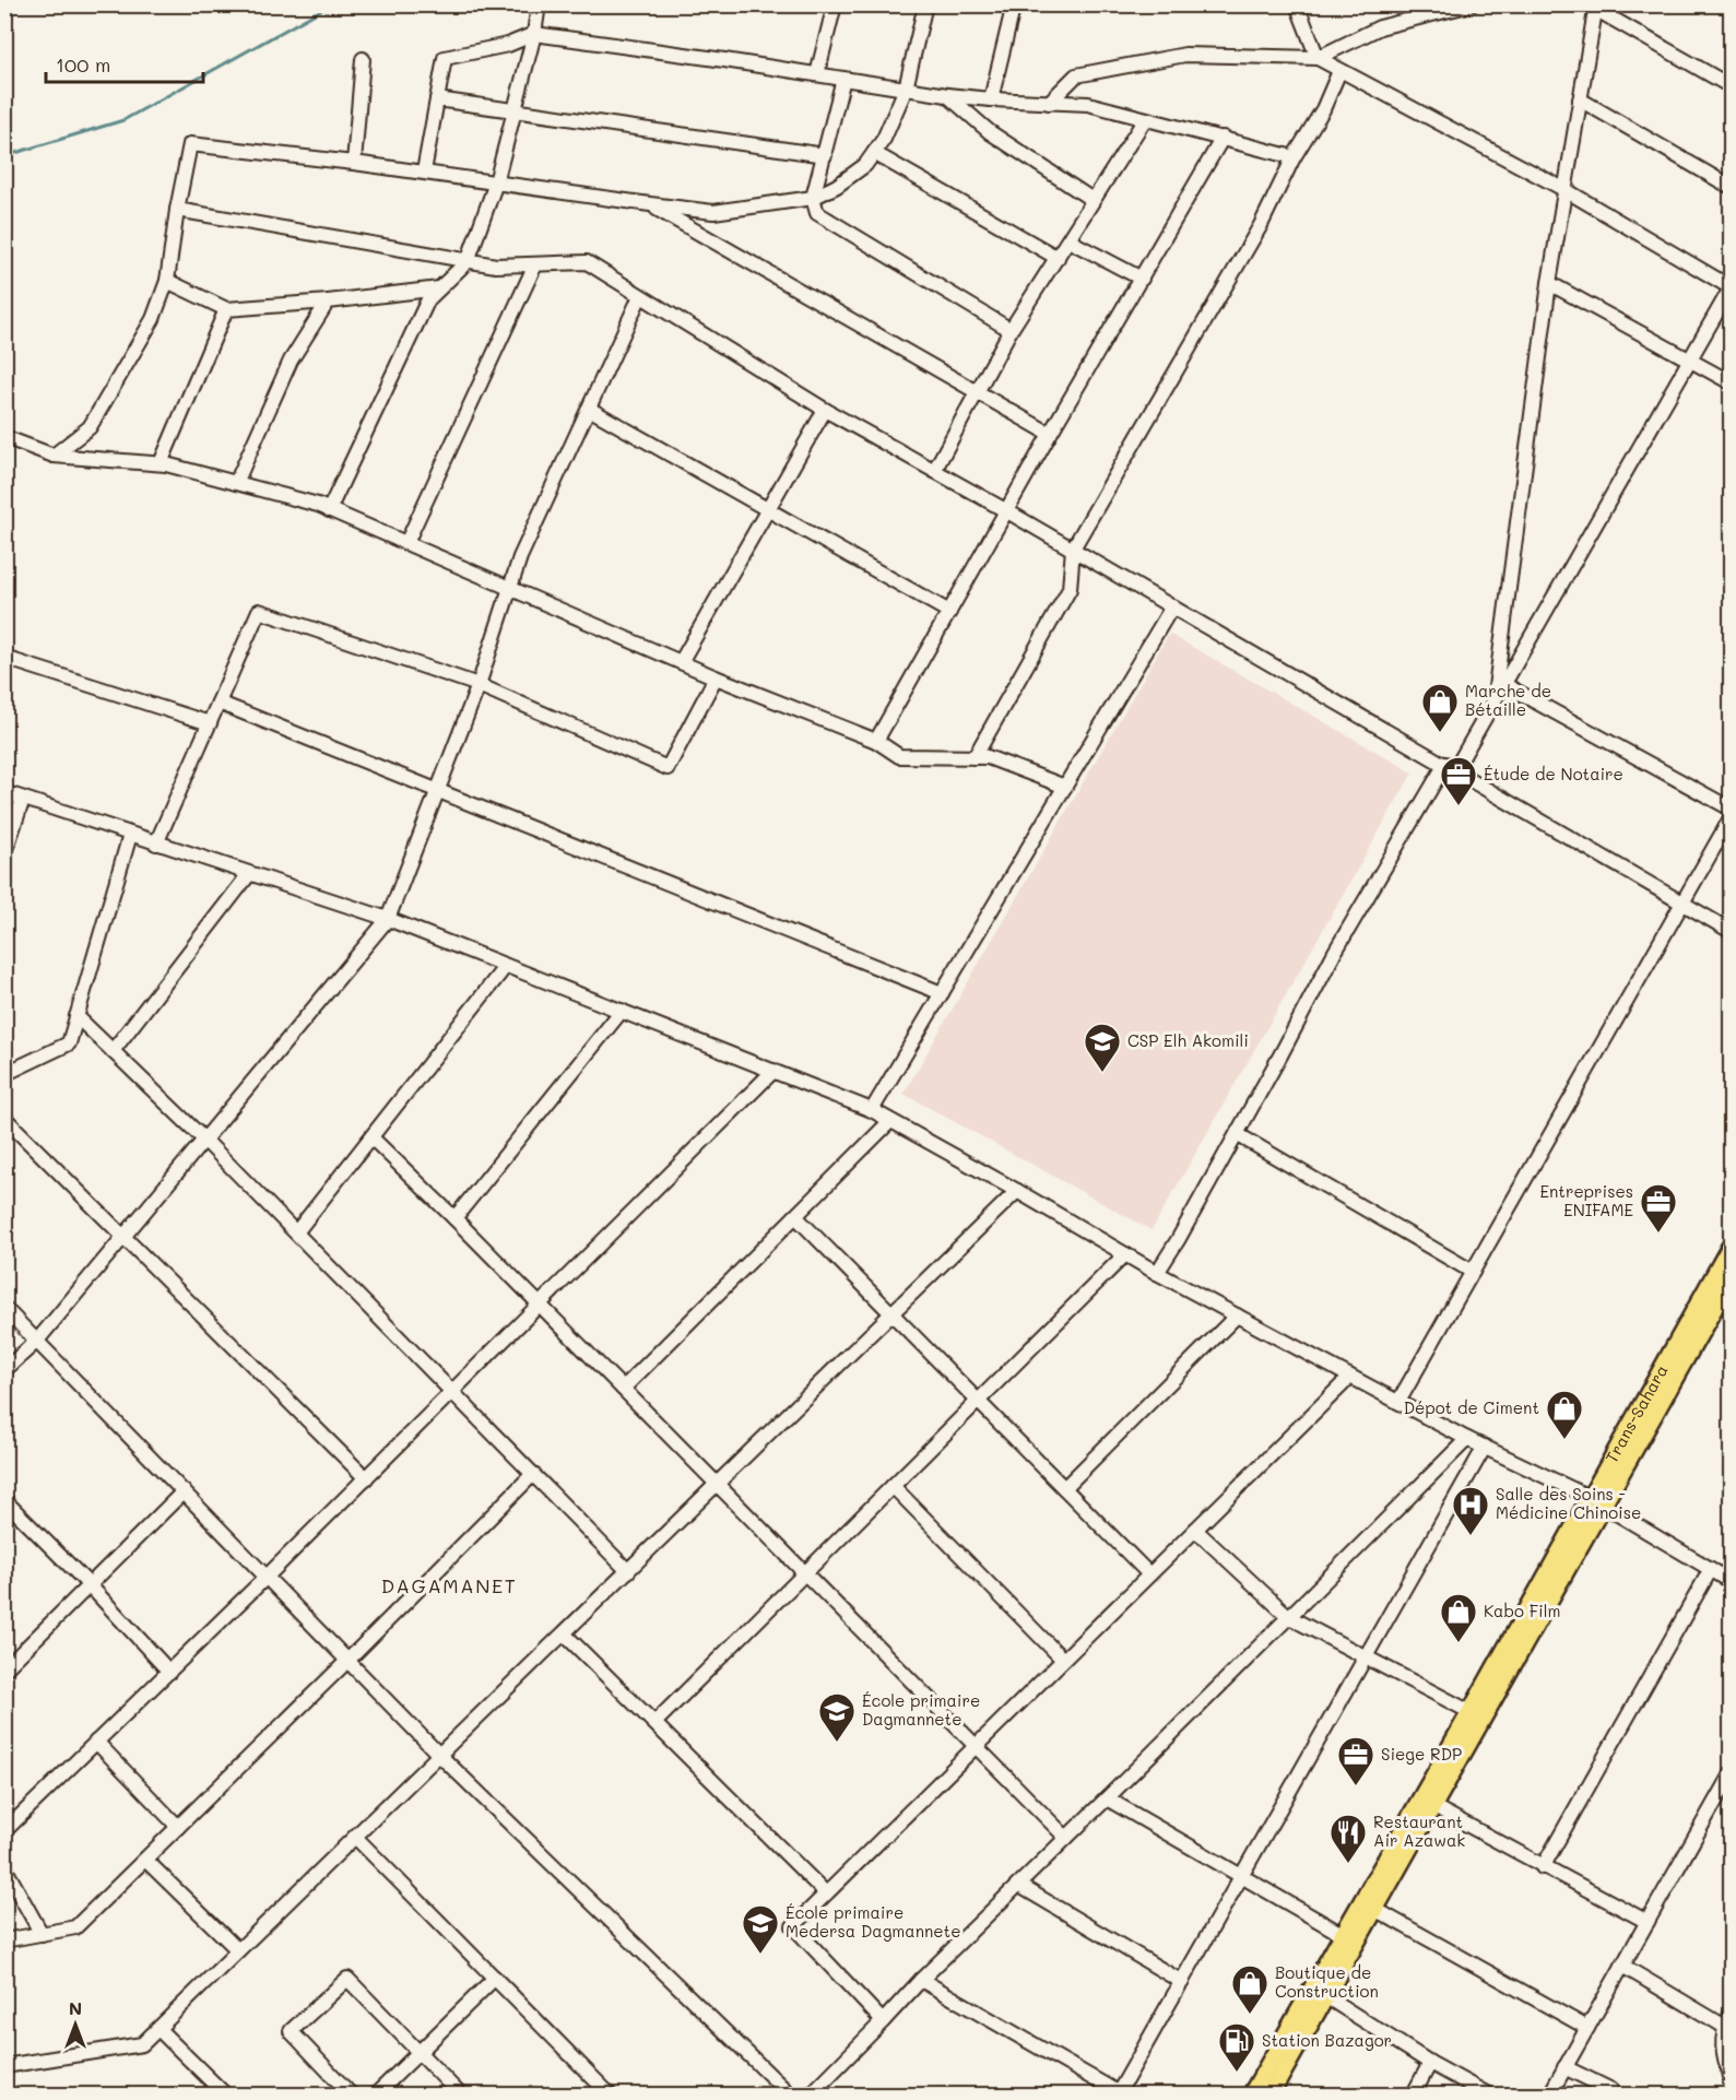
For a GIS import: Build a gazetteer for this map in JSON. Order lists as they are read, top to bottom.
{
  "streets": {
    "main road": ["Trans-Sahara"]
  },
  "districts": ["DAGAMANET"],
  "places": {
    "shop": [
      "Marche de Bétaille",
      "Dépot de Ciment",
      "Kabo Film",
      "Boutique de Construction"
    ],
    "office": ["Étude de Notaire", "Entreprises ENIFAME", "Siege RDP"],
    "school or university": ["CSP Elh Akomili", "École primaire Dagmannete", "École primaire Medersa Dagmannete"],
    "hospital": ["Salle des Soins - Médicine Chinoise"],
    "restaurant": ["Restaurant Air Azawak"],
    "fuel station": ["Station Bazagor"]
  },
  "scale_bar": "100 m",
  "north": "top"
}
